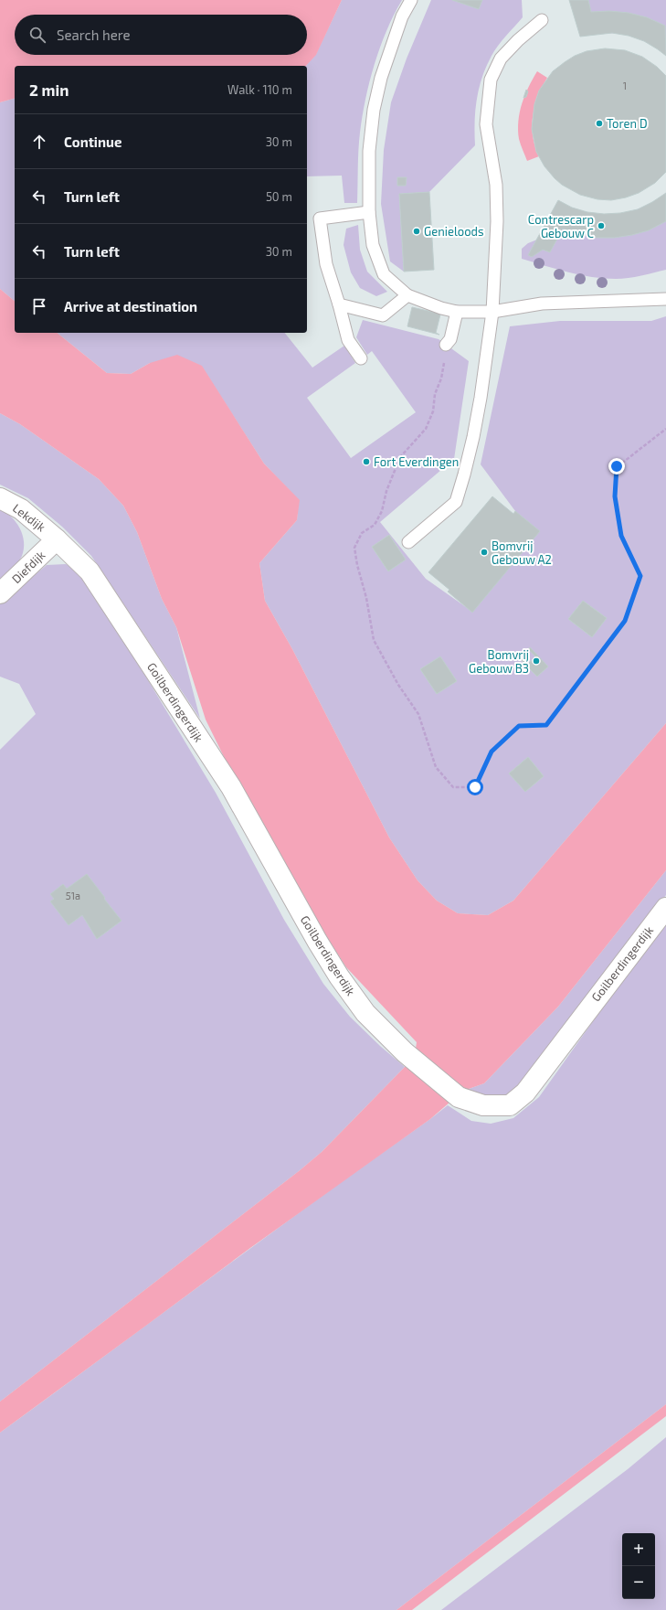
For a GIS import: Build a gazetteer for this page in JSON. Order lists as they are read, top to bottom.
{
  "streets": {
    "street": ["Lekdijk", "Diefdijk", "Goilberdingerdijk"]
  },
  "crossings": [
    ["Lekdijk", "Diefdijk"],
    ["Lekdijk", "Goilberdingerdijk"],
    ["Diefdijk", "Goilberdingerdijk"]
  ],
  "places": [
    "Toren D",
    "Contrescarp Gebouw C",
    "Genieloods",
    "Fort Everdingen",
    "Bomvrij Gebouw A2",
    "Bomvrij Gebouw B3"
  ],
  "house_numbers": ["1", "51a"],
  "page": {
    "search": "Search here",
    "heading": ["2 min", "Walk · 110 m"],
    "list": [
      ["Continue", "30 m"],
      ["Turn left", "50 m"],
      ["Turn left", "30 m"],
      "Arrive at destination"
    ],
    "map_buttons": ["+", "−"]
  }
}
